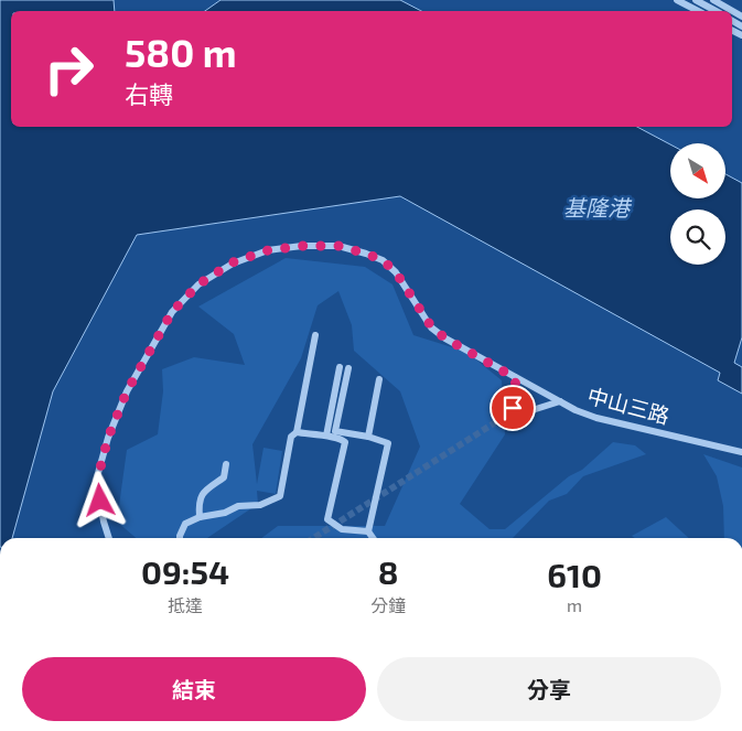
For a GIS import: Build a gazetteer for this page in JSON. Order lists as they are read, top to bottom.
{
  "streets": {
    "street": ["中山三路"]
  },
  "water": ["基隆港"],
  "north": "bottom right",
  "page": {
    "turn": ["580 m", "右轉"],
    "eta": [
      "09:54",
      "抵達",
      "8",
      "分鐘",
      "610",
      "m"
    ],
    "buttons": ["結束", "分享"]
  }
}
